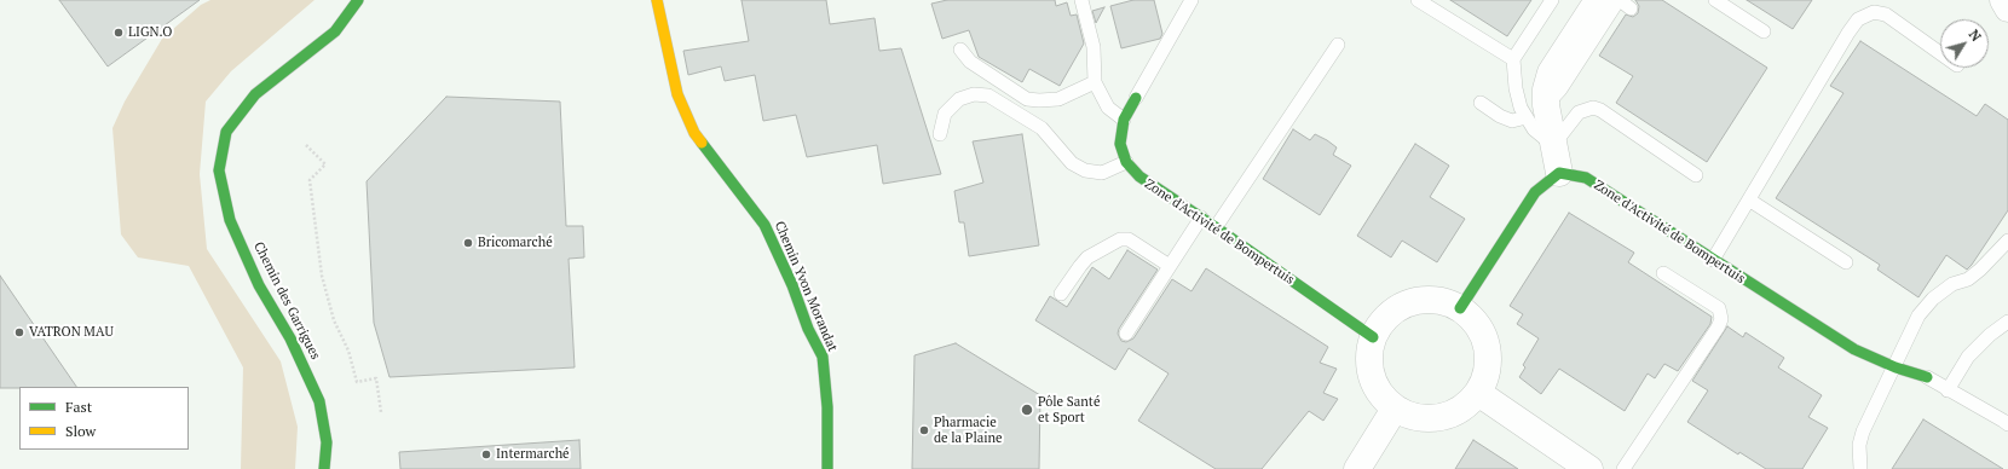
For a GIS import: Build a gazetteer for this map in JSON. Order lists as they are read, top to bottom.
{
  "streets": {
    "street": ["Zone d'Activité de Bompertuis", "Chemin Yvon Morandat", "Chemin des Garrigues"]
  },
  "places": [
    "LIGN.O",
    "Bricomarché",
    "VATRON MAU",
    "Pôle Santé et Sport",
    "Pharmacie de la Plaine",
    "Intermarché"
  ],
  "legend": ["Fast", "Slow"],
  "north": "top right"
}
